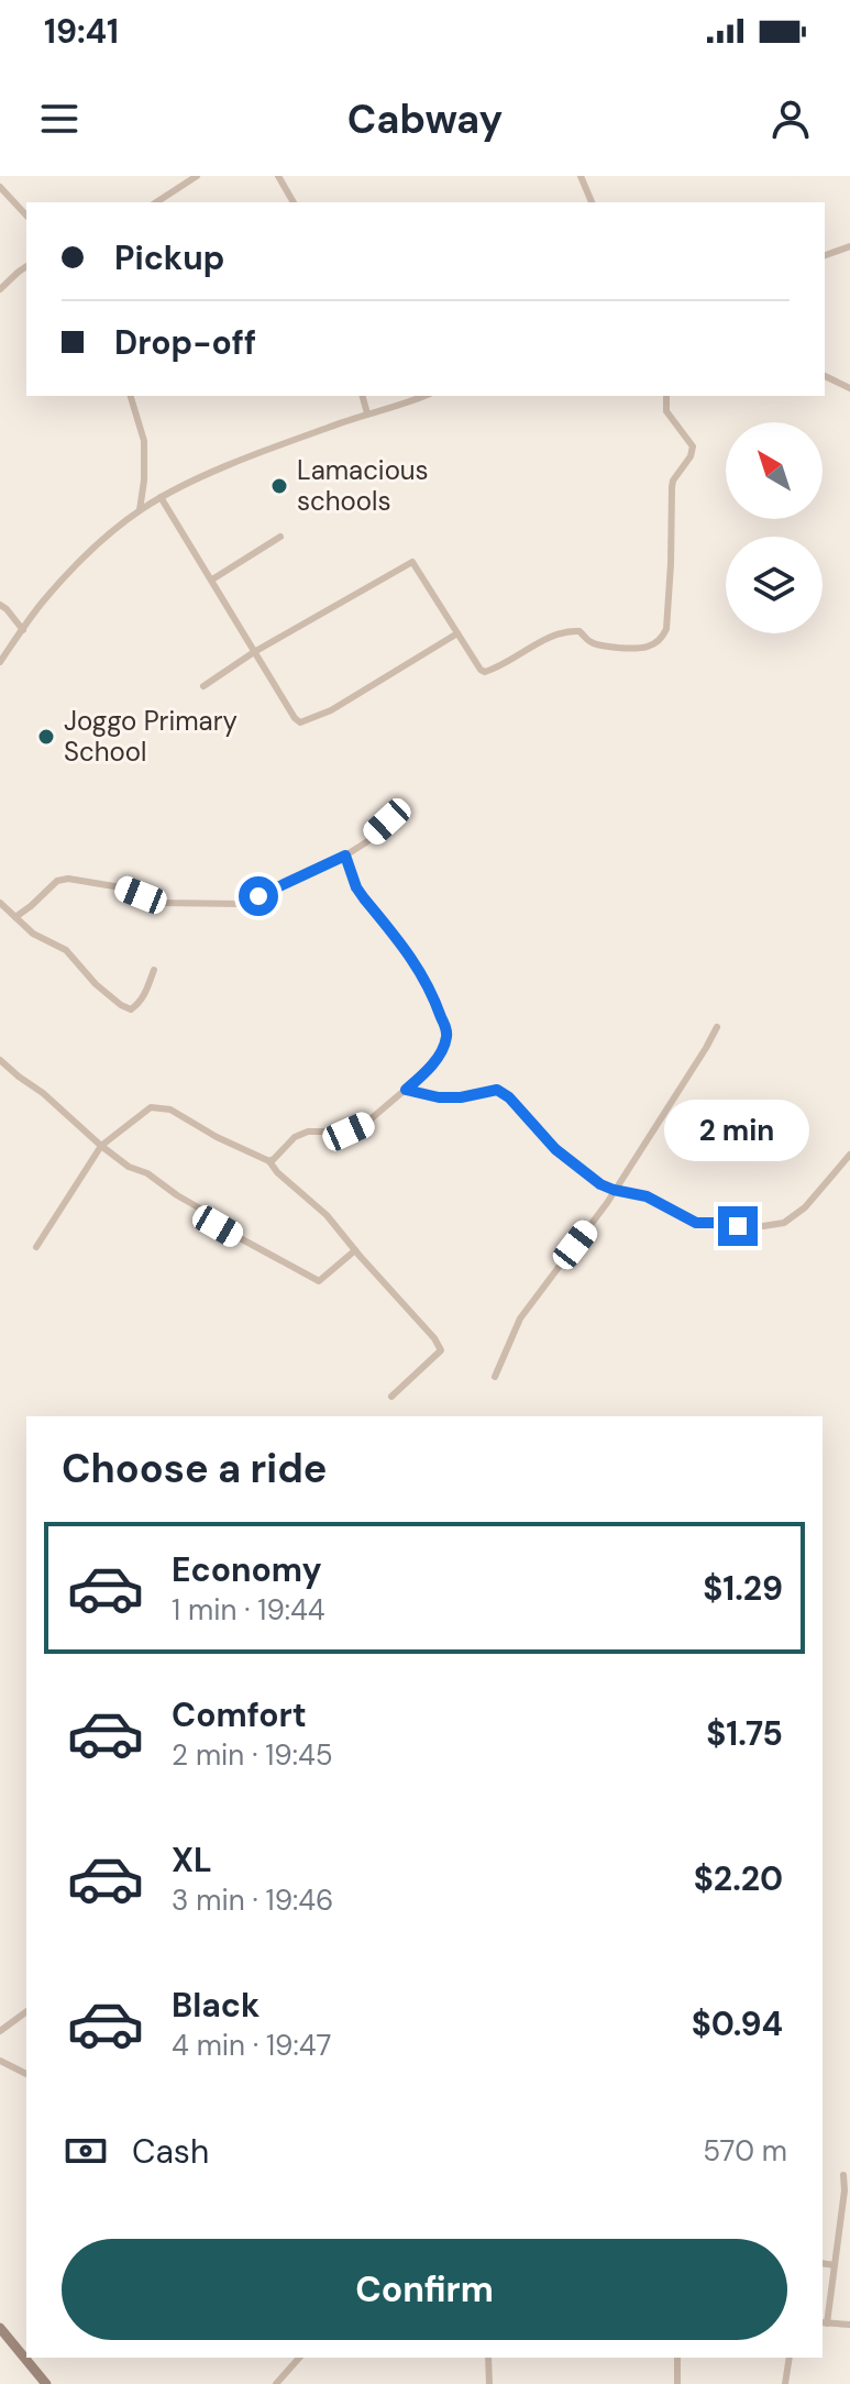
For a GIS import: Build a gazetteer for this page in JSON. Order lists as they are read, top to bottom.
{
  "places": ["Lamacious schools", "Joggo Primary School"],
  "north": "top left",
  "page": {
    "status": "19:41",
    "header": "Cabway",
    "banner": ["Pickup", "Drop-off"],
    "bubble": "2 min",
    "heading": "Choose a ride",
    "list": [
      {
        "name": "Economy",
        "note": "1 min · 19:44",
        "value": "$1.29"
      },
      {
        "name": "Comfort",
        "note": "2 min · 19:45",
        "value": "$1.75"
      },
      {
        "name": "XL",
        "note": "3 min · 19:46",
        "value": "$2.20"
      },
      {
        "name": "Black",
        "note": "4 min · 19:47",
        "value": "$0.94"
      }
    ],
    "pay": ["Cash", "570 m"],
    "buttons": "Confirm"
  }
}
